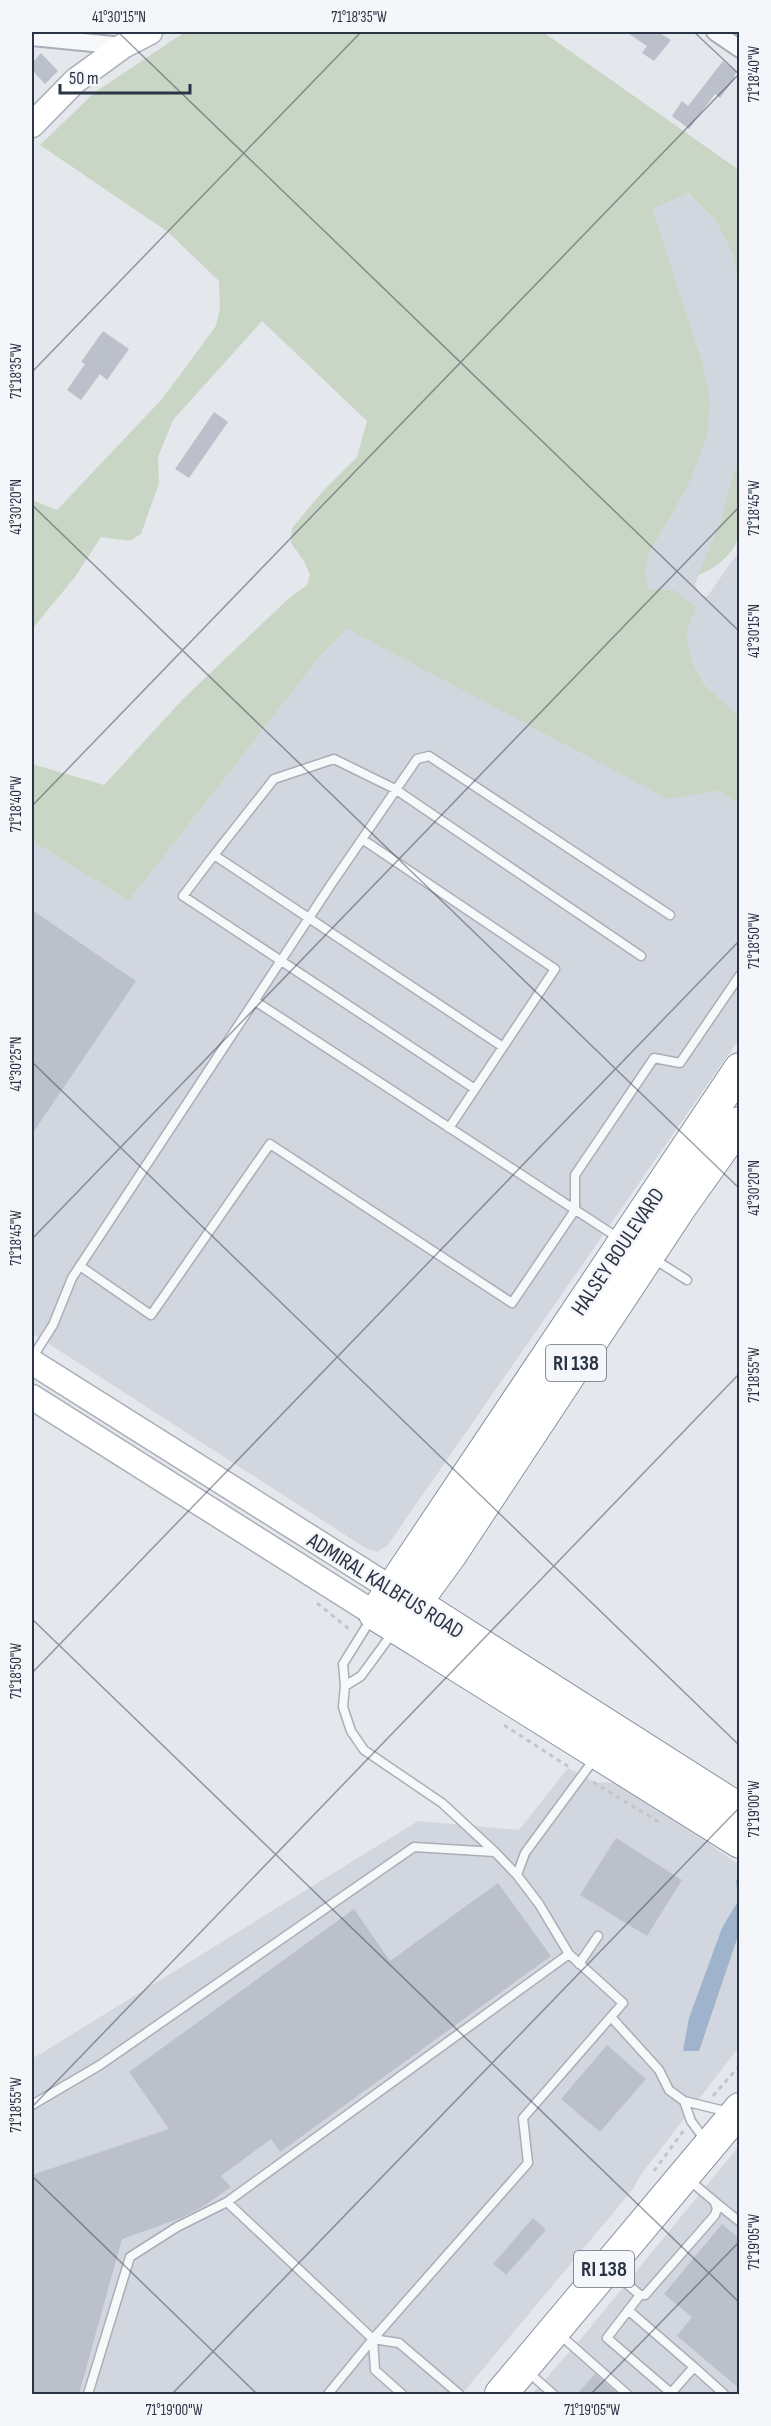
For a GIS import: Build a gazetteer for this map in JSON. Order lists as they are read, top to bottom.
{
  "streets": {
    "highway": ["HALSEY BOULEVARD", "RI 138", "ADMIRAL KALBFUS ROAD"]
  },
  "crossings": [
    ["HALSEY BOULEVARD", "ADMIRAL KALBFUS ROAD"]
  ],
  "scale_bar": "50 m",
  "coordinates": [
    "41°30'15\"N",
    "71°18'35\"W",
    "71°18'40\"W",
    "41°30'20\"N",
    "71°18'45\"W",
    "71°18'50\"W",
    "41°30'25\"N",
    "71°18'55\"W",
    "71°19'00\"W",
    "71°19'05\"W"
  ]
}
